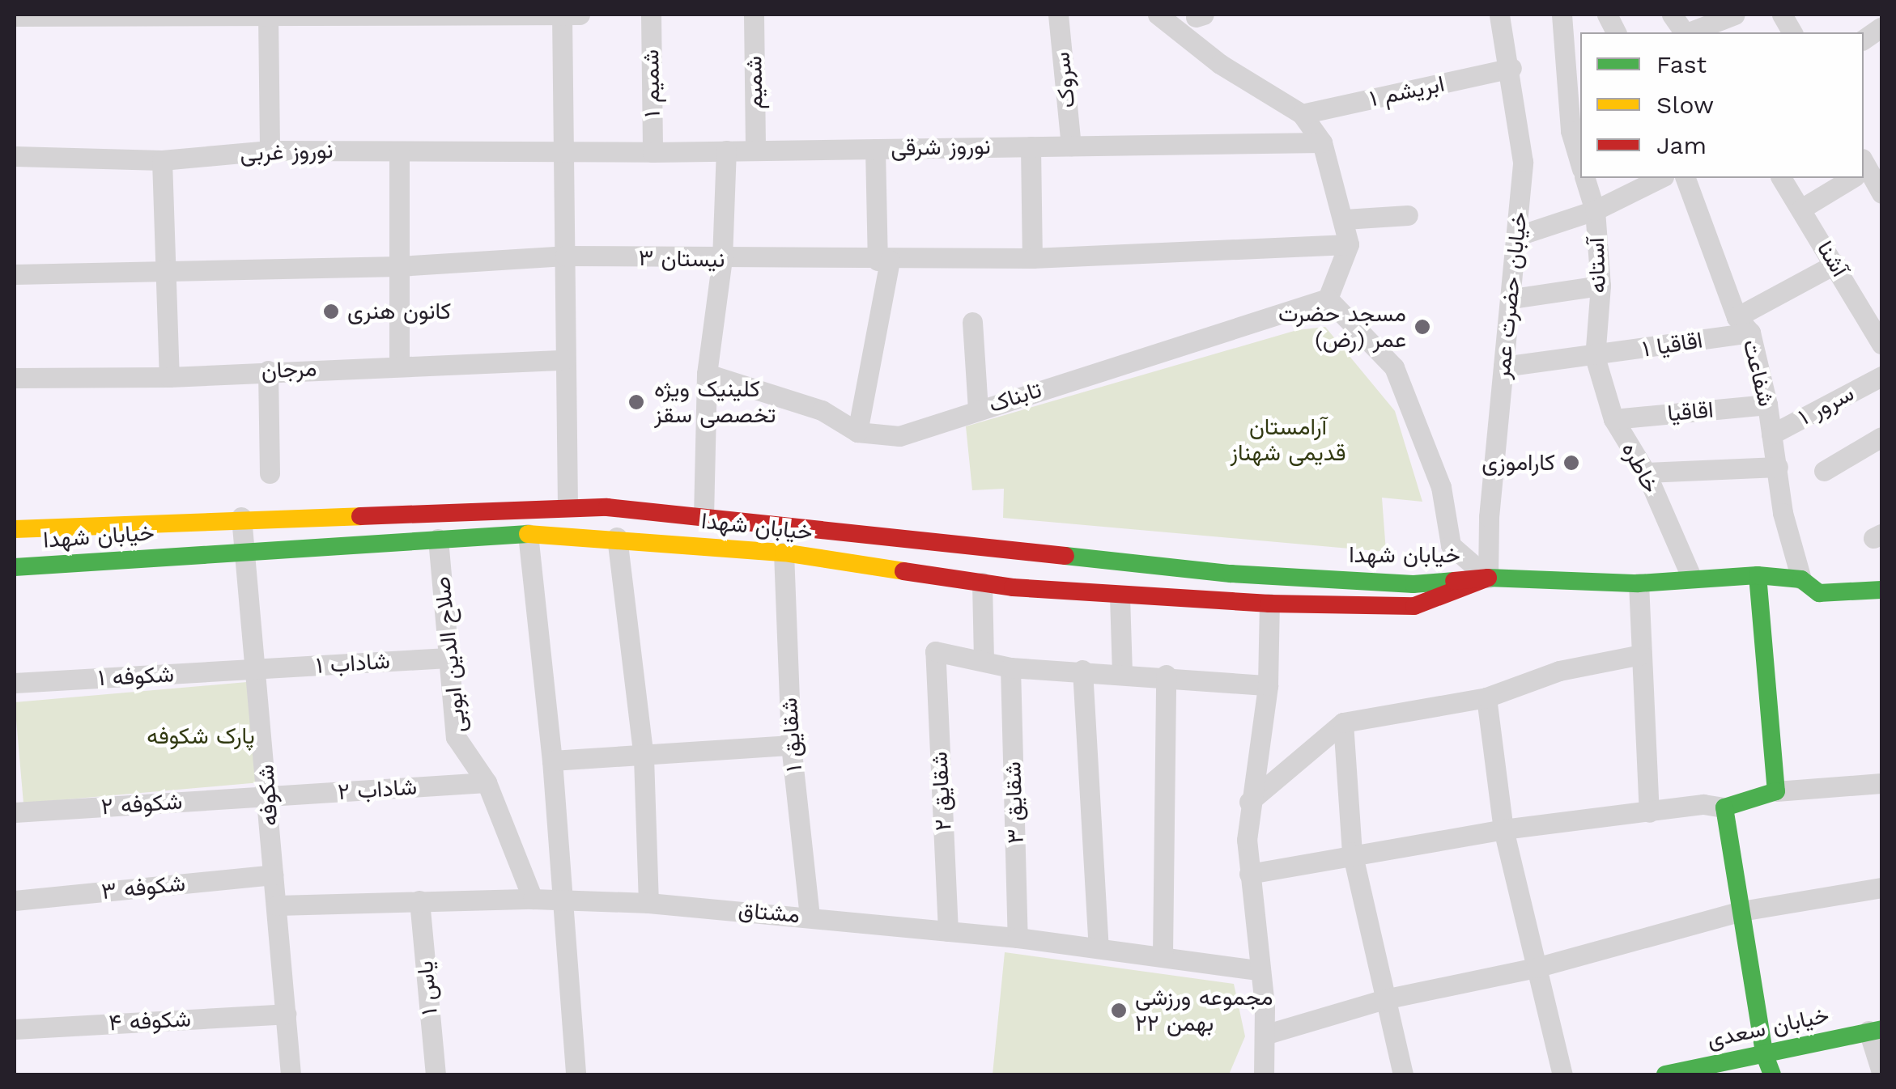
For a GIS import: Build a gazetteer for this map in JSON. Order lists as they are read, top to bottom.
{
  "streets": {
    "main road": ["خیابان شهدا", "خیابان سعدی"],
    "street": [
      "سروک",
      "شمیم",
      "شمیم ۱",
      "ابریشم ۱",
      "نوروز شرقی",
      "نوروز غربی",
      "نیستان ۳",
      "آشنا",
      "آستانه",
      "خیابان حضرت عمر",
      "اقاقیا ۱",
      "مرجان",
      "شفاعت",
      "تابناک",
      "سرور ۱",
      "اقاقیا",
      "خاطره",
      "صلاح الدین ابوبی",
      "شاداب ۱",
      "شکوفه ۱",
      "شقایق ۱",
      "شاداب ۲",
      "شقایق ۲",
      "شکوفه",
      "شقایق ۳",
      "شکوفه ۲",
      "شکوفه ۳",
      "مشتاق",
      "یاس ۱",
      "شکوفه ۴"
    ]
  },
  "crossings": [
    ["سروک", "نوروز شرقی"],
    ["شمیم", "نوروز شرقی"],
    ["شمیم ۱", "نوروز شرقی"],
    ["ابریشم ۱", "خیابان حضرت عمر"],
    ["نوروز شرقی", "نوروز غربی"],
    ["آشنا", "اقاقیا ۱"],
    ["آستانه", "اقاقیا ۱"],
    ["آستانه", "خاطره"],
    ["خیابان حضرت عمر", "اقاقیا ۱"],
    ["خیابان حضرت عمر", "خیابان شهدا"],
    ["اقاقیا ۱", "شفاعت"],
    ["اقاقیا ۱", "خاطره"],
    ["شفاعت", "سرور ۱"],
    ["شفاعت", "اقاقیا"],
    ["شفاعت", "خیابان شهدا"],
    ["اقاقیا", "خاطره"],
    ["خاطره", "خیابان شهدا"],
    ["خیابان شهدا", "صلاح الدین ابوبی"],
    ["خیابان شهدا", "شقایق ۱"],
    ["خیابان شهدا", "شکوفه"],
    ["صلاح الدین ابوبی", "شاداب ۱"],
    ["صلاح الدین ابوبی", "شاداب ۲"],
    ["صلاح الدین ابوبی", "مشتاق"],
    ["شاداب ۱", "شکوفه ۱"],
    ["شاداب ۱", "شکوفه"],
    ["شکوفه ۱", "شکوفه"],
    ["شقایق ۱", "مشتاق"],
    ["شاداب ۲", "شکوفه"],
    ["شاداب ۲", "شکوفه ۲"],
    ["شقایق ۲", "مشتاق"],
    ["شکوفه", "شکوفه ۲"],
    ["شکوفه", "شکوفه ۳"],
    ["شکوفه", "مشتاق"],
    ["شکوفه", "شکوفه ۴"],
    ["شقایق ۳", "مشتاق"],
    ["مشتاق", "یاس ۱"]
  ],
  "parks": ["آرامستان قدیمی شهناز", "پارک شکوفه"],
  "places": [
    "کانون هنری",
    "مسجد حضرت عمر (رض)",
    "کلینیک ویژه تخصصی سقز",
    "کاراموزی",
    "مجموعه ورزشی ۲۲ بهمن"
  ],
  "legend": ["Fast", "Slow", "Jam"]
}
